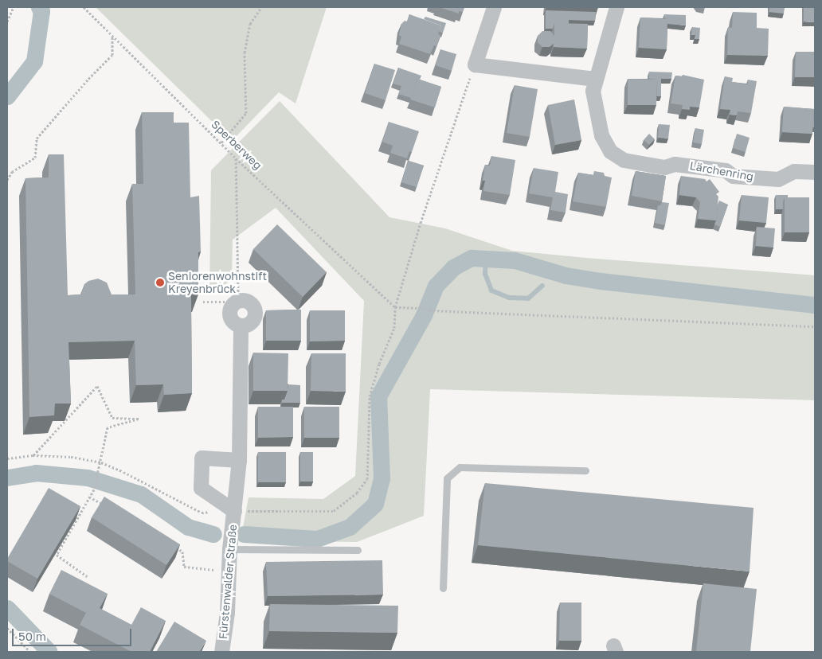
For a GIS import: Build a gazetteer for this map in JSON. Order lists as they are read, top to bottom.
{
  "streets": {
    "street": ["Lärchenring", "Fürstenwalder Straße"],
    "path": ["Sperberweg"]
  },
  "places": ["Seniorenwohnstift Kreyenbrück"],
  "scale_bar": "50 m"
}
